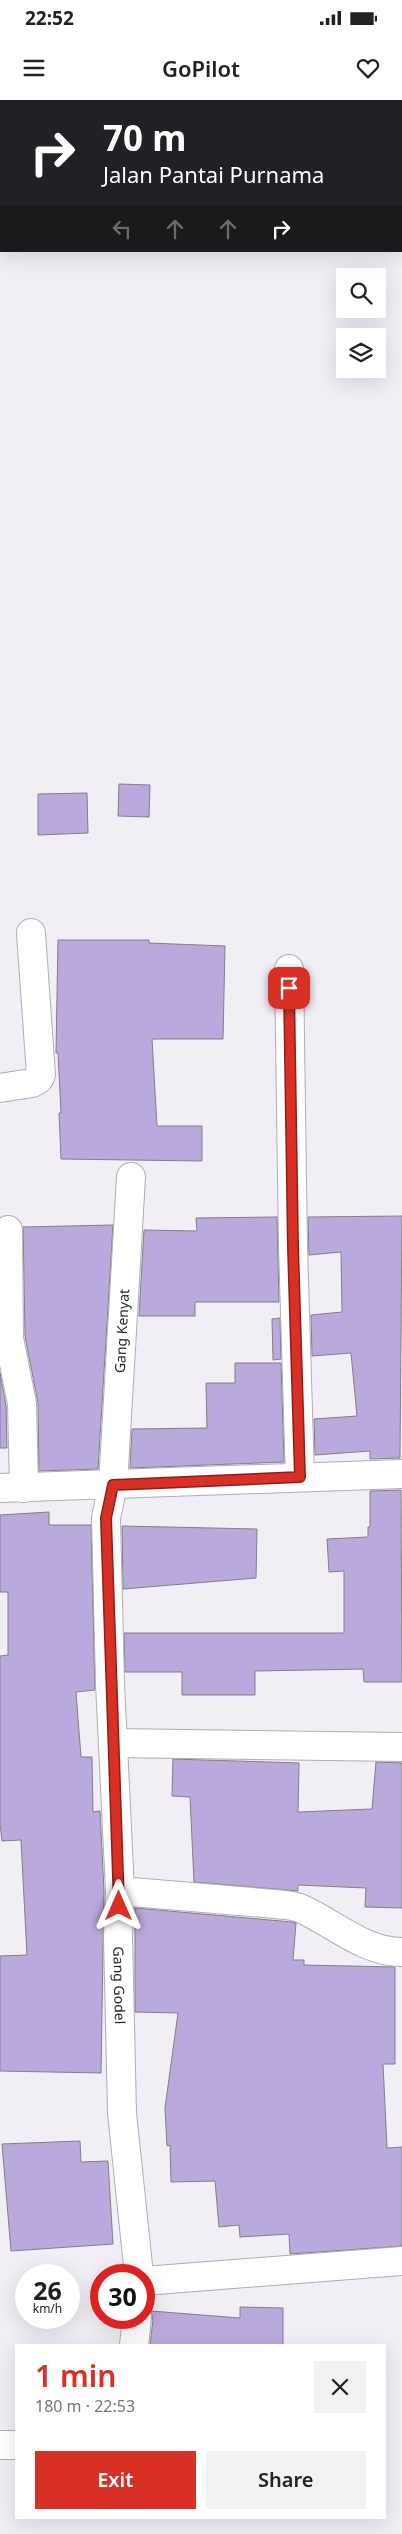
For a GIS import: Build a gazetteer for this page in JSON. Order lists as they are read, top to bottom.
{
  "streets": {
    "street": ["Gang Kenyat", "Gang Godel"]
  },
  "crossings": [
    ["Gang Kenyat", "Gang Godel"]
  ],
  "page": {
    "status": "22:52",
    "header": "GoPilot",
    "turn": ["70 m", "Jalan Pantai Purnama"],
    "speed": "26 km/h",
    "limit": "30",
    "heading": ["1 min", "180 m · 22:53"],
    "buttons": ["Exit", "Share"]
  }
}
